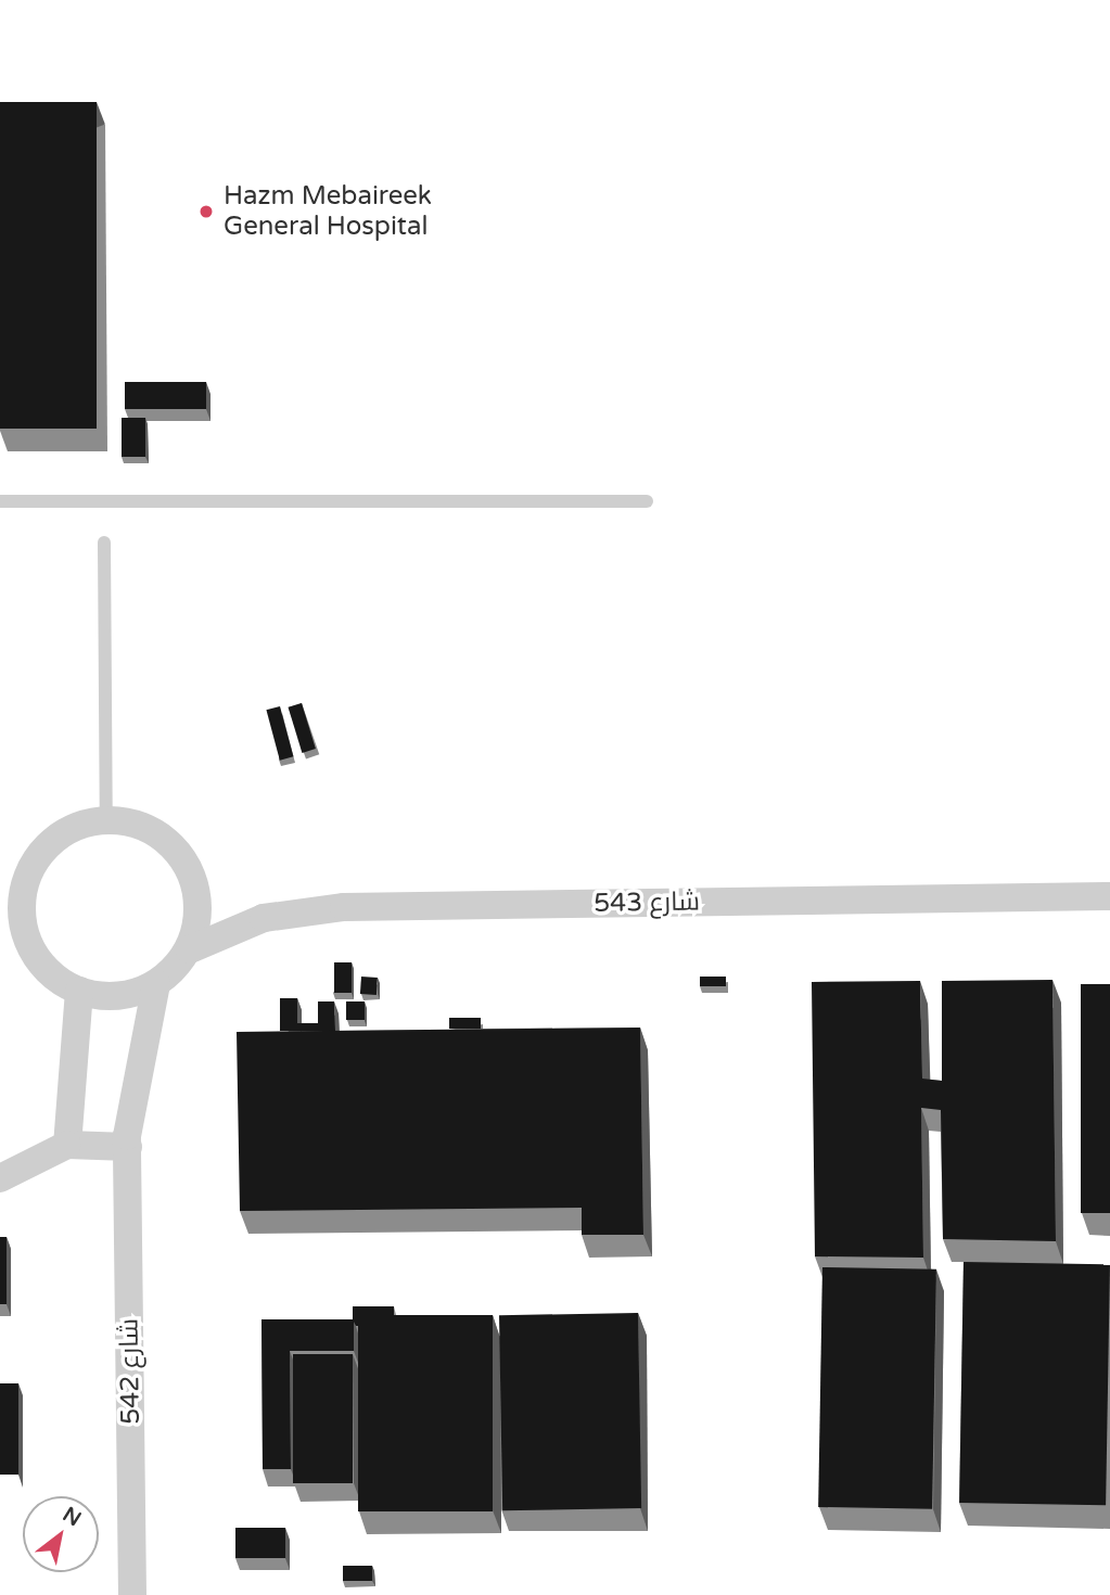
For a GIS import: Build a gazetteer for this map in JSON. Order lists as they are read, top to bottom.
{
  "streets": {
    "street": ["شارع 543", "شارع 542"]
  },
  "crossings": [
    ["شارع 543", "شارع 542"]
  ],
  "places": ["Hazm Mebaireek General Hospital"],
  "north": "top right"
}
